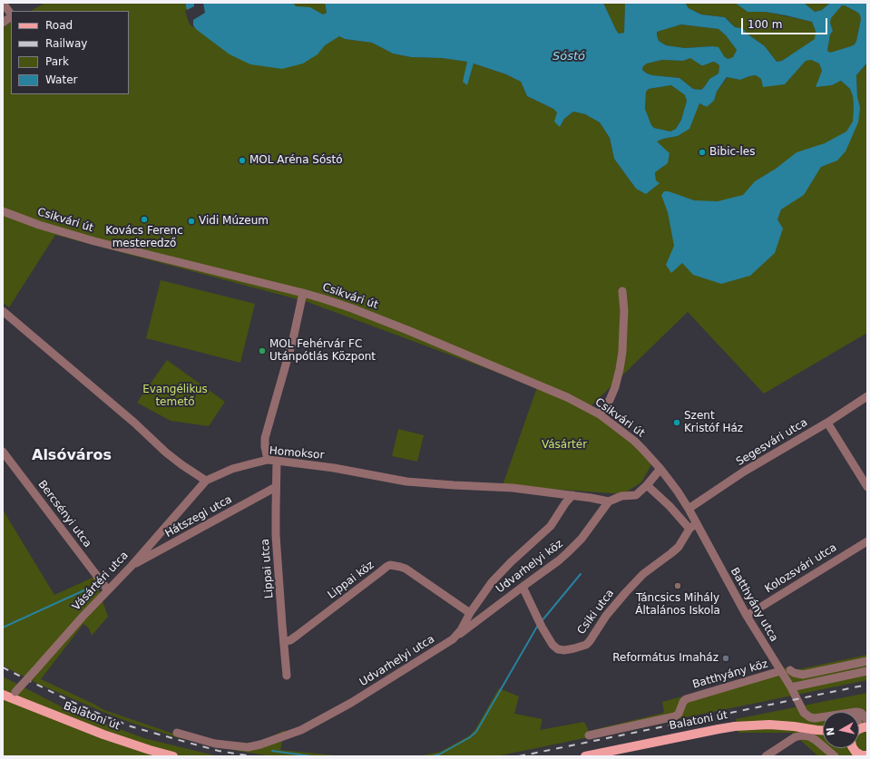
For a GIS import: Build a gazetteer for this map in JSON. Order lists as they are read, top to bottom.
{
  "streets": {
    "main road": ["Balatoni út"],
    "street": [
      "Csikvári út",
      "Segesvári utca",
      "Homoksor",
      "Bercsényi utca",
      "Hátszegi utca",
      "Udvarhelyi köz",
      "Lippai utca",
      "Kolozsvári utca",
      "Lippai köz",
      "Vásártéri utca",
      "Batthyány utca",
      "Csiki utca",
      "Udvarhelyi utca",
      "Batthyány köz"
    ]
  },
  "crossings": [
    ["Csikvári út", "Homoksor"],
    ["Csikvári út", "Lippai utca"],
    ["Csikvári út", "Batthyány utca"],
    ["Segesvári utca", "Batthyány utca"],
    ["Homoksor", "Udvarhelyi köz"],
    ["Homoksor", "Lippai utca"],
    ["Homoksor", "Vásártéri utca"],
    ["Homoksor", "Batthyány utca"],
    ["Homoksor", "Udvarhelyi utca"],
    ["Bercsényi utca", "Vásártéri utca"],
    ["Hátszegi utca", "Lippai utca"],
    ["Hátszegi utca", "Vásártéri utca"],
    ["Udvarhelyi köz", "Csiki utca"],
    ["Udvarhelyi köz", "Udvarhelyi utca"],
    ["Lippai utca", "Lippai köz"],
    ["Kolozsvári utca", "Batthyány utca"],
    ["Lippai köz", "Udvarhelyi utca"],
    ["Vásártéri utca", "Balatoni út"],
    ["Batthyány utca", "Csiki utca"],
    ["Batthyány utca", "Batthyány köz"]
  ],
  "districts": ["Alsóváros"],
  "water": ["Sóstó"],
  "parks": ["Evangélikus temető", "Vásártér"],
  "places": [
    "Bibic-les",
    "MOL Aréna Sóstó",
    "Kovács Ferenc mesteredző",
    "Vidi Múzeum",
    "MOL Fehérvár FC Utánpótlás Központ",
    "Szent Kristóf Ház",
    "Táncsics Mihály Általános Iskola",
    "Református Imaház"
  ],
  "legend": [
    "Road",
    "Railway",
    "Park",
    "Water"
  ],
  "scale_bar": "100 m",
  "north": "left"
}
